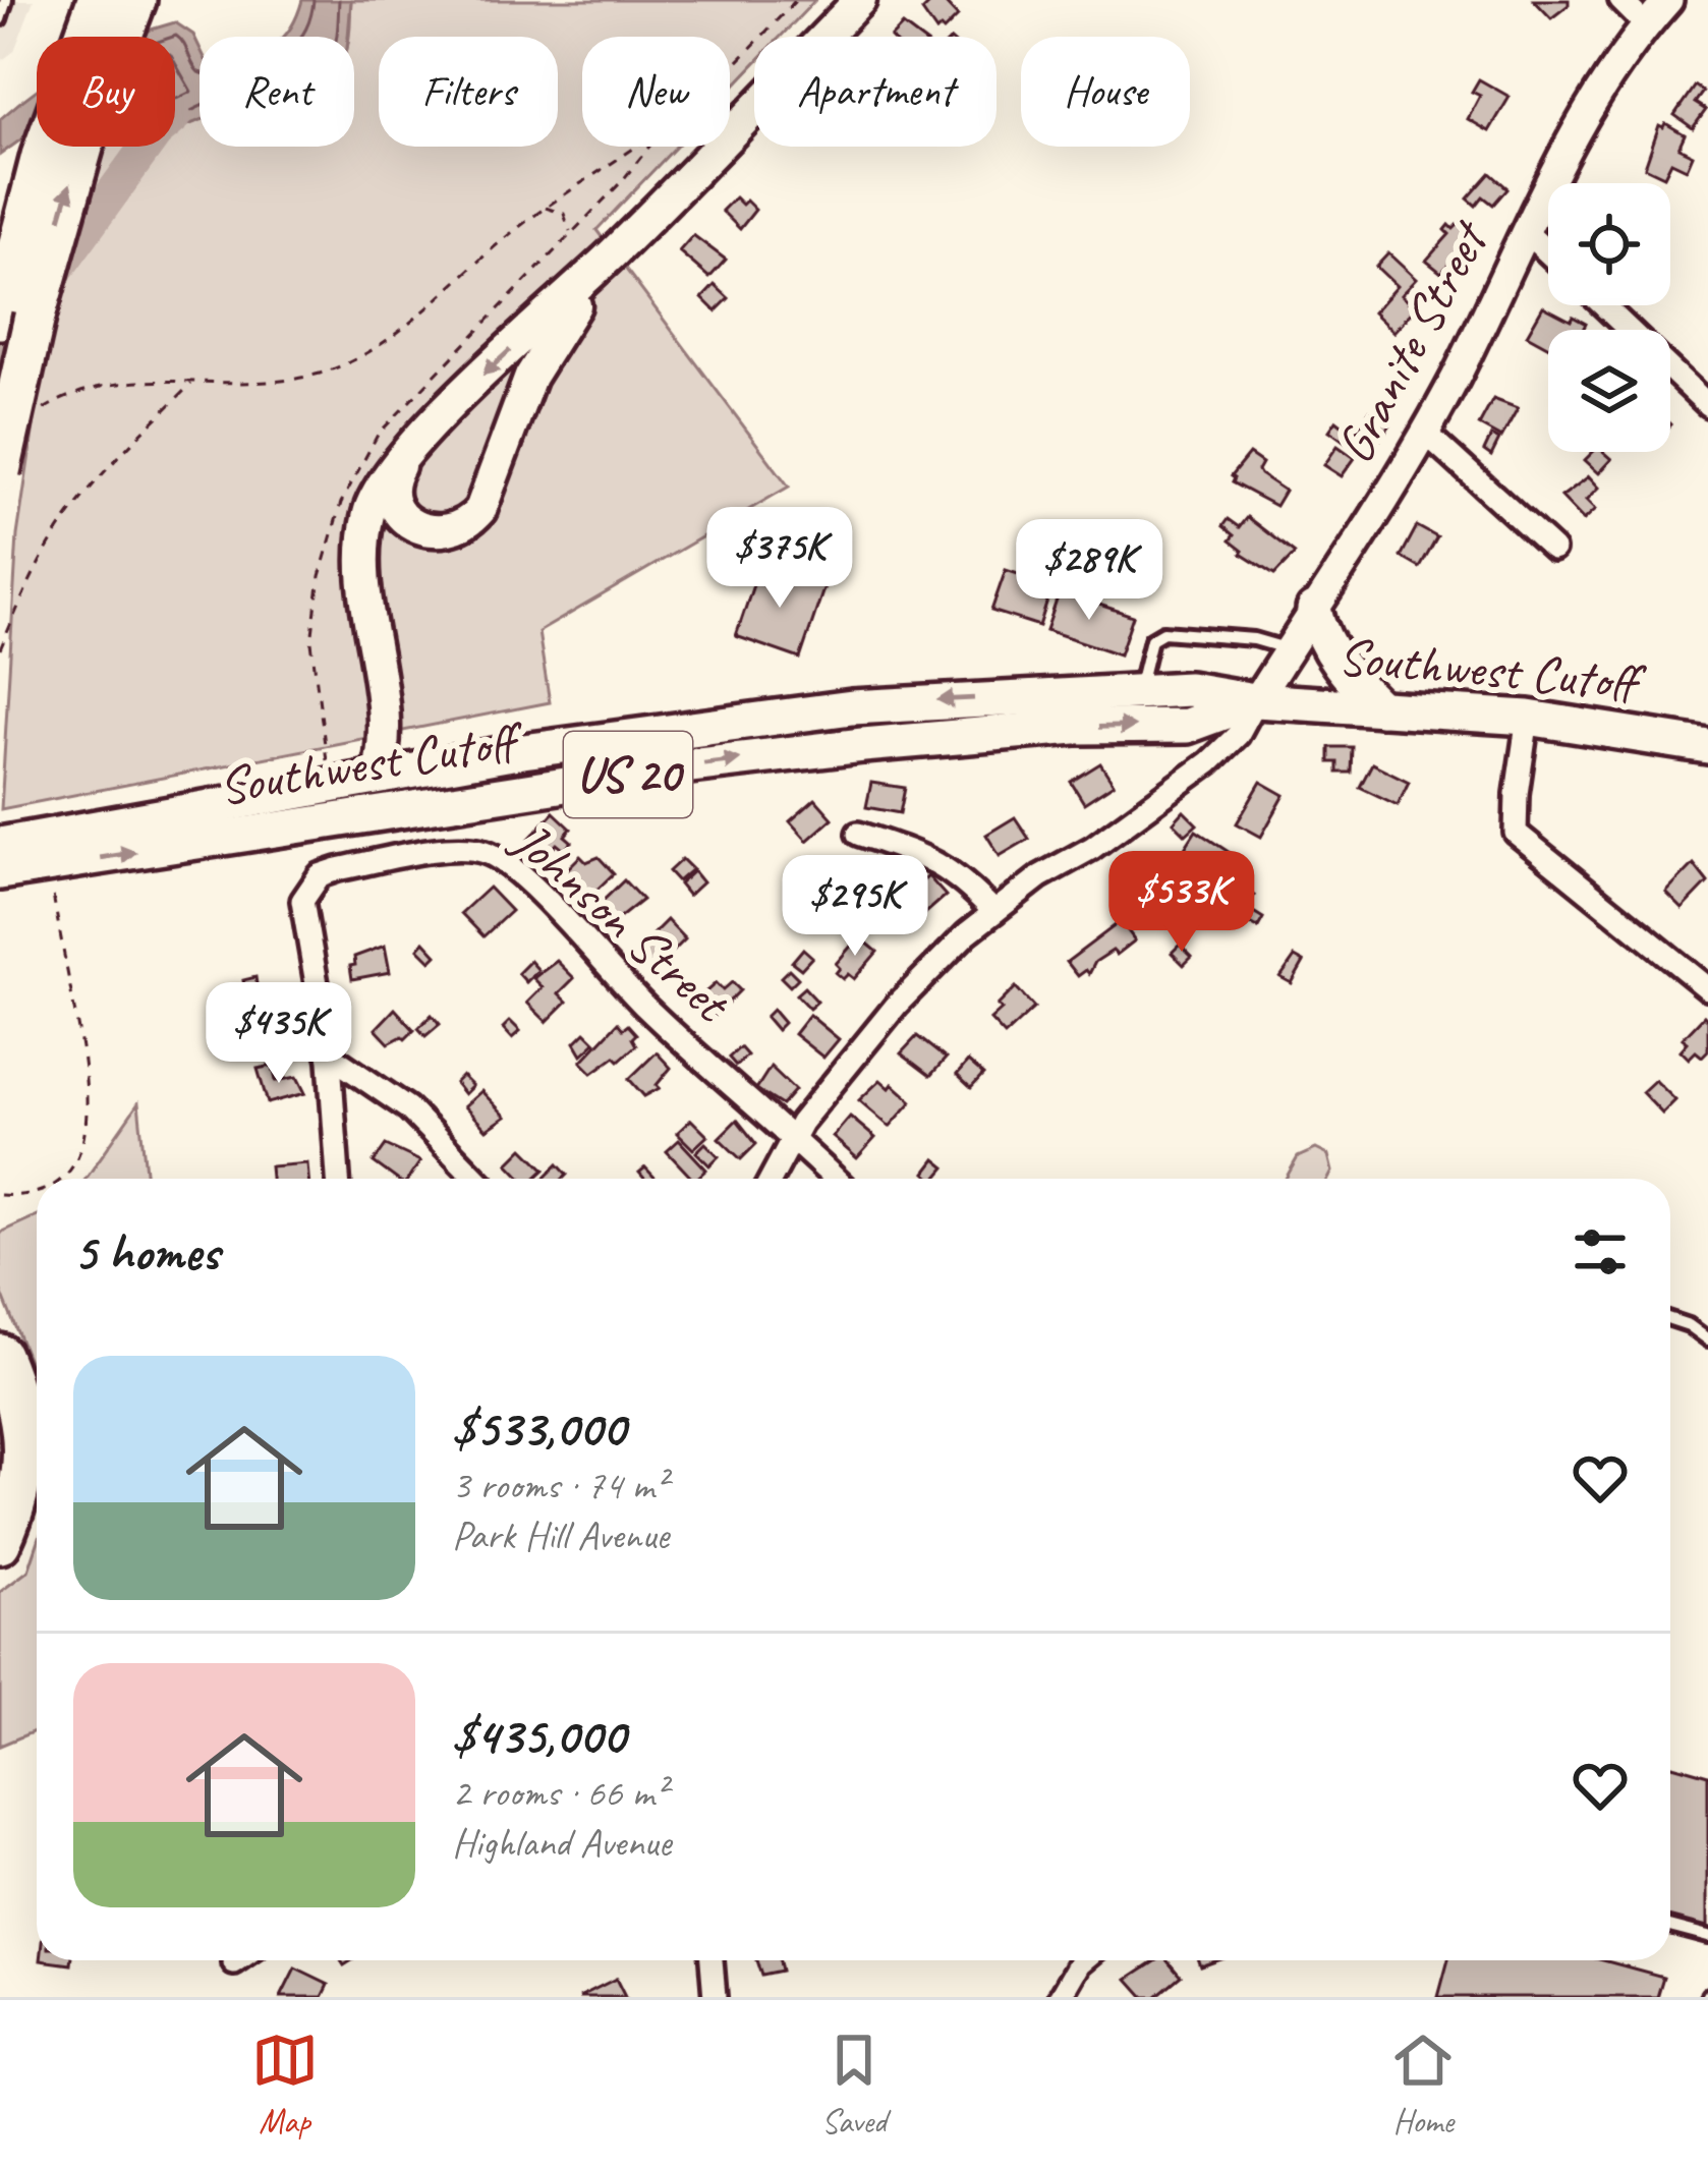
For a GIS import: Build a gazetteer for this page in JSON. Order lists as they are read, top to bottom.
{
  "streets": {
    "main road": ["Southwest Cutoff", "US 20"],
    "street": ["Granite Street", "Johnson Street"]
  },
  "crossings": [
    ["Granite Street", "Southwest Cutoff"]
  ],
  "page": {
    "chip": [
      "Buy",
      "Rent",
      "Filters",
      "New",
      "Apartment",
      "House"
    ],
    "price": [
      "$375K",
      "$289K",
      "$533K",
      "$295K",
      "$435K"
    ],
    "heading": "5 homes",
    "list": [
      {
        "name": "$533,000",
        "note": "3 rooms · 74 m² · Park Hill Avenue"
      },
      {
        "name": "$435,000",
        "note": "2 rooms · 66 m² · Highland Avenue"
      }
    ],
    "tabs": ["Map", "Saved", "Home"]
  }
}
